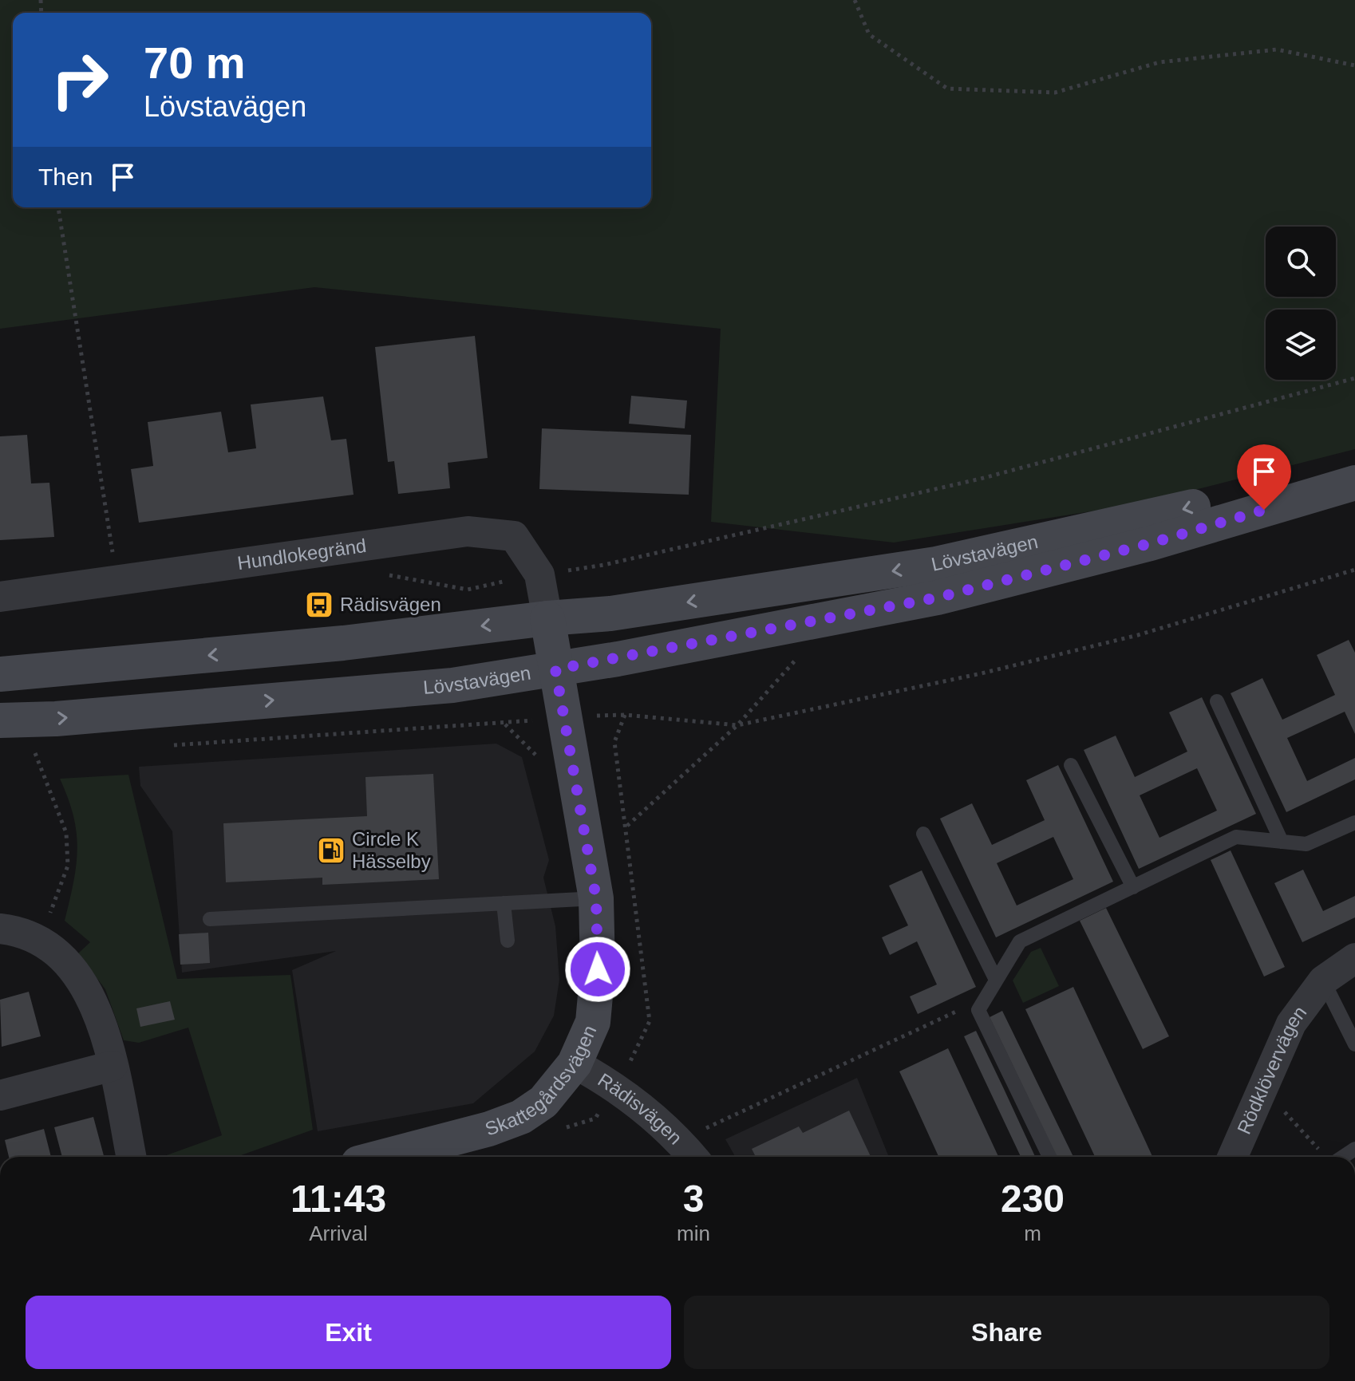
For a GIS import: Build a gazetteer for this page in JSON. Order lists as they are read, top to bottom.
{
  "streets": {
    "street": [
      "Lövstavägen",
      "Hundlokegränd",
      "Rödklövervägen",
      "Skattegårdsvägen",
      "Rädisvägen"
    ]
  },
  "crossings": [
    ["Lövstavägen", "Hundlokegränd"],
    ["Lövstavägen", "Skattegårdsvägen"],
    ["Hundlokegränd", "Skattegårdsvägen"],
    ["Skattegårdsvägen", "Rädisvägen"]
  ],
  "places": {
    "bus stop": ["Rädisvägen"],
    "fuel station": ["Circle K Hässelby"]
  },
  "page": {
    "turn": ["70 m", "Lövstavägen"],
    "then": "Then",
    "eta": [
      "11:43",
      "Arrival",
      "3",
      "min",
      "230",
      "m"
    ],
    "buttons": ["Exit", "Share"]
  }
}
